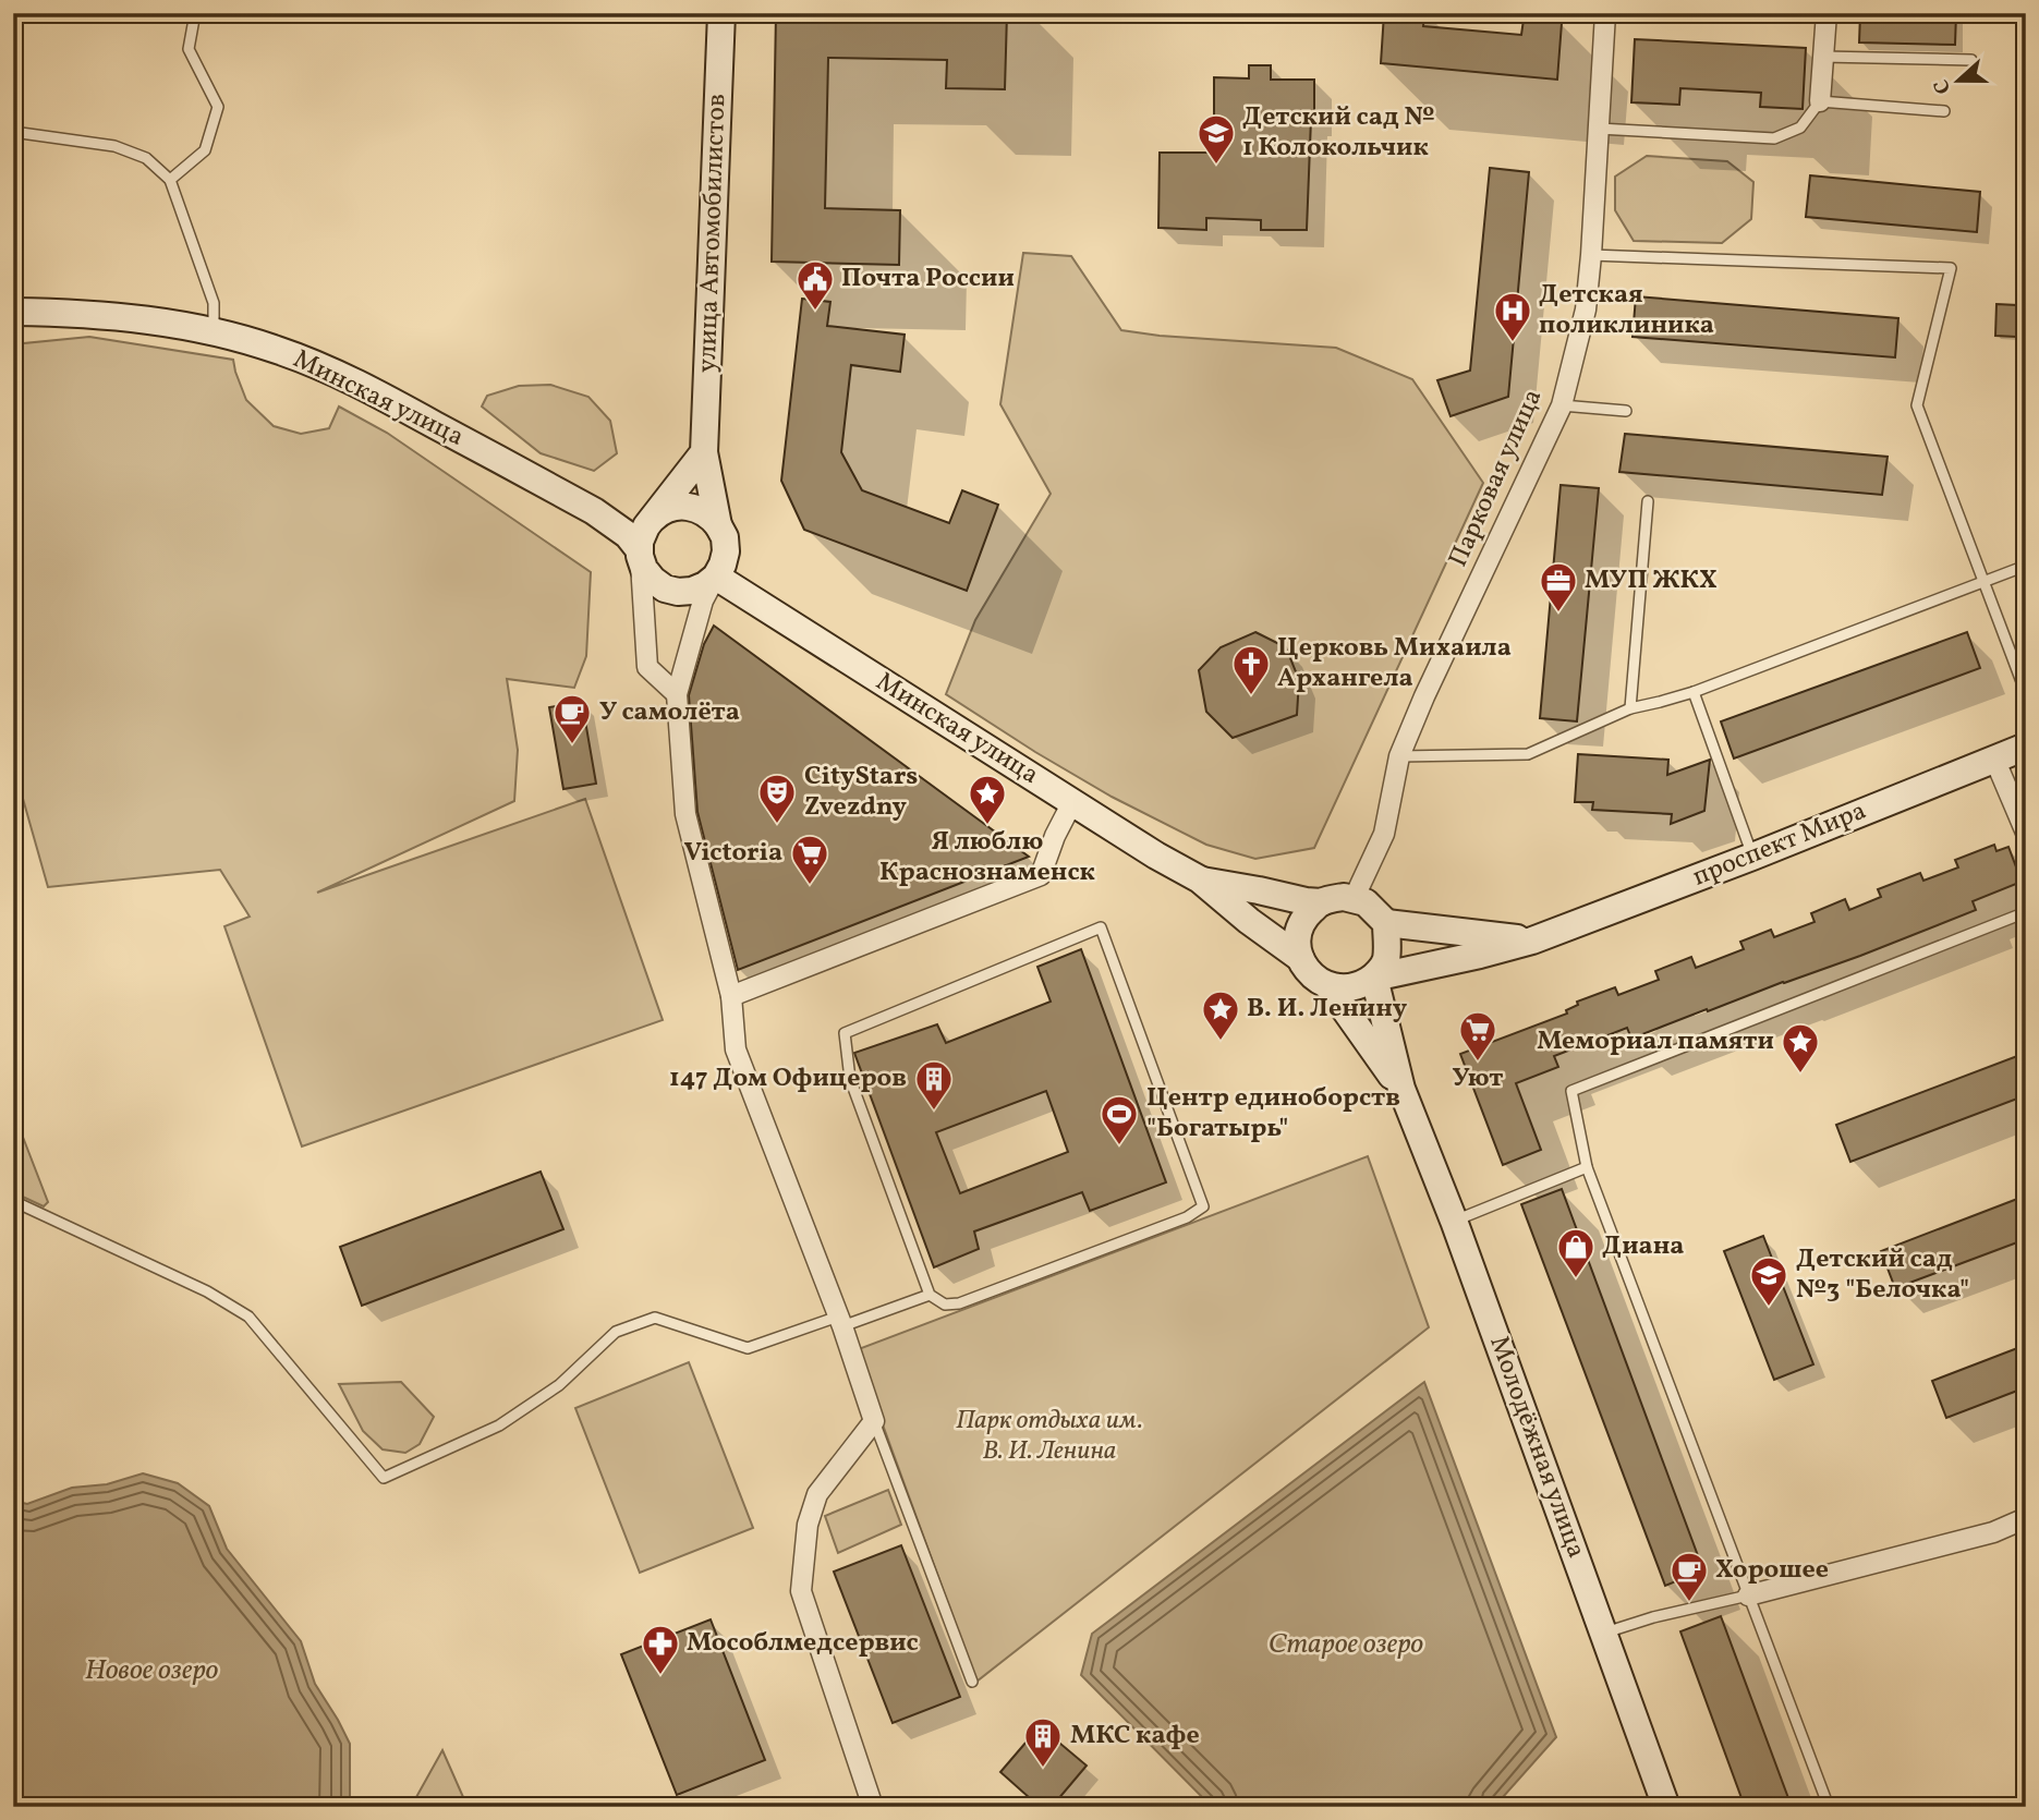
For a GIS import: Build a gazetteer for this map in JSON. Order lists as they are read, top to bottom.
{
  "streets": {
    "street": [
      "улица Автомобилистов",
      "Минская улица",
      "Парковая улица",
      "проспект Мира",
      "Молодёжная улица"
    ]
  },
  "crossings": [
    ["улица Автомобилистов", "Минская улица"],
    ["Минская улица", "Парковая улица"],
    ["Минская улица", "проспект Мира"],
    ["Минская улица", "Молодёжная улица"],
    ["Парковая улица", "проспект Мира"],
    ["Парковая улица", "Молодёжная улица"],
    ["проспект Мира", "Молодёжная улица"]
  ],
  "water": ["Старое озеро", "Новое озеро"],
  "parks": ["Парк отдыха им. В. И. Ленина"],
  "places": {
    "school or university": ["Детский сад № 1 Колокольчик", "Детский сад №3 \"Белочка\""],
    "public building": ["Почта России"],
    "hospital": ["Детская поликлиника"],
    "office": ["МУП ЖКХ"],
    "church": ["Церковь Михаила Архангела"],
    "cafe": ["У самолёта", "Хорошее"],
    "theatre": ["CityStars Zvezdny"],
    "place": ["Я люблю Краснознаменск", "В. И. Ленину", "Мемориал памяти"],
    "supermarket": ["Victoria", "Уют"],
    "building": ["147 Дом Офицеров", "МКС кафе"],
    "sports": ["Центр единоборств \"Богатырь\""],
    "shop": ["Диана"],
    "pharmacy": ["Мособлмедсервис"]
  },
  "north": "left"
}
